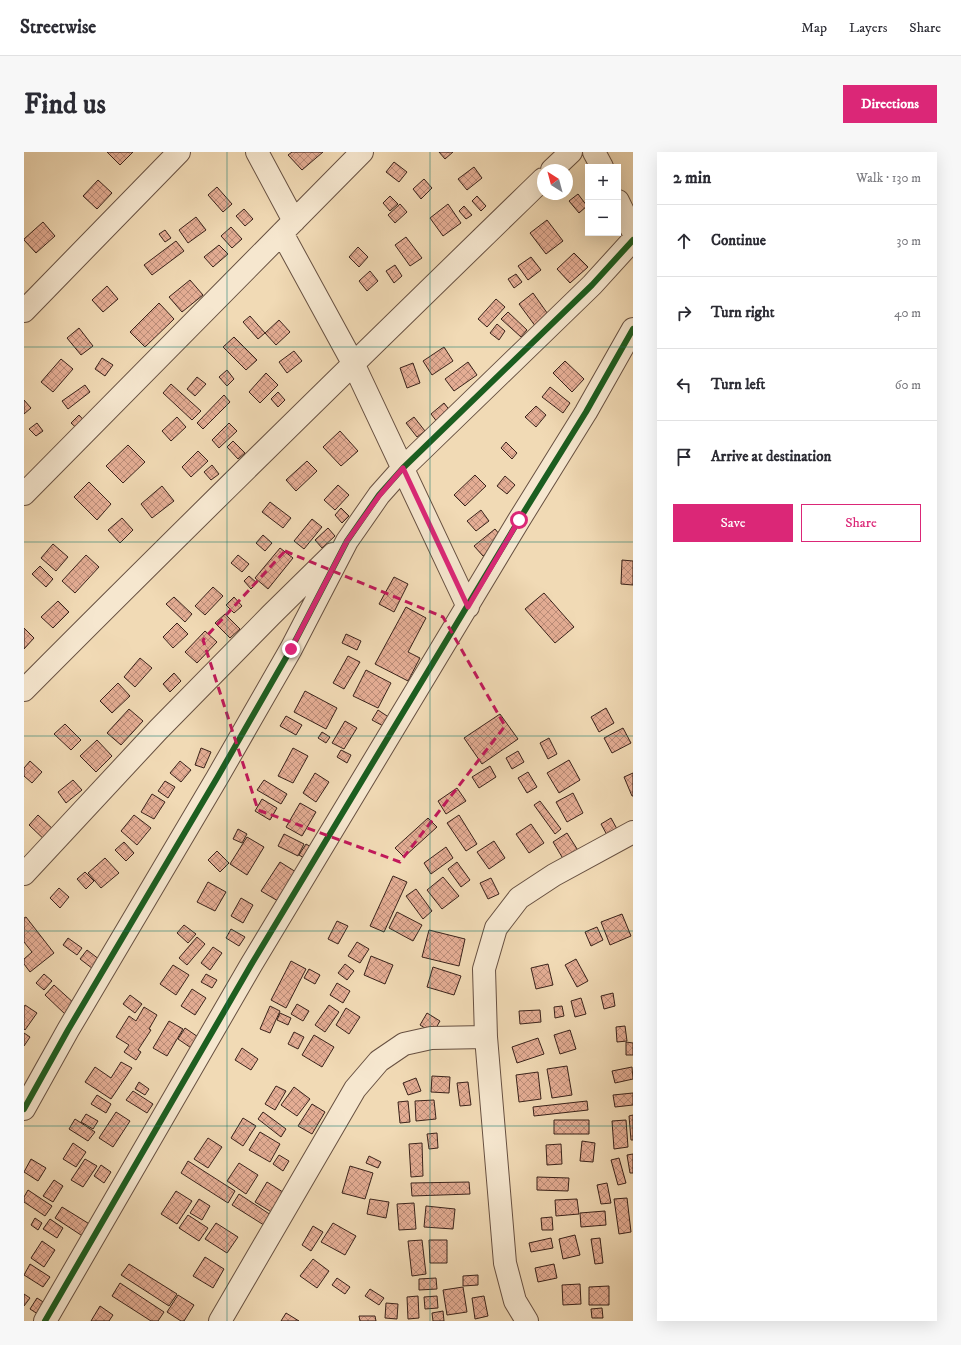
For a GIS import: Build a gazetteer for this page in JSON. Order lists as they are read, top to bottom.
{
  "north": "top left",
  "page": {
    "header": "Streetwise",
    "nav": ["Map", "Layers", "Share"],
    "buttons": [
      "Directions",
      ["Save", "Share"]
    ],
    "title": "Find us",
    "heading": ["2 min", "Walk · 130 m"],
    "map_buttons": ["+", "−"],
    "list": [
      ["Continue", "30 m"],
      ["Turn right", "40 m"],
      ["Turn left", "60 m"],
      "Arrive at destination"
    ]
  }
}
